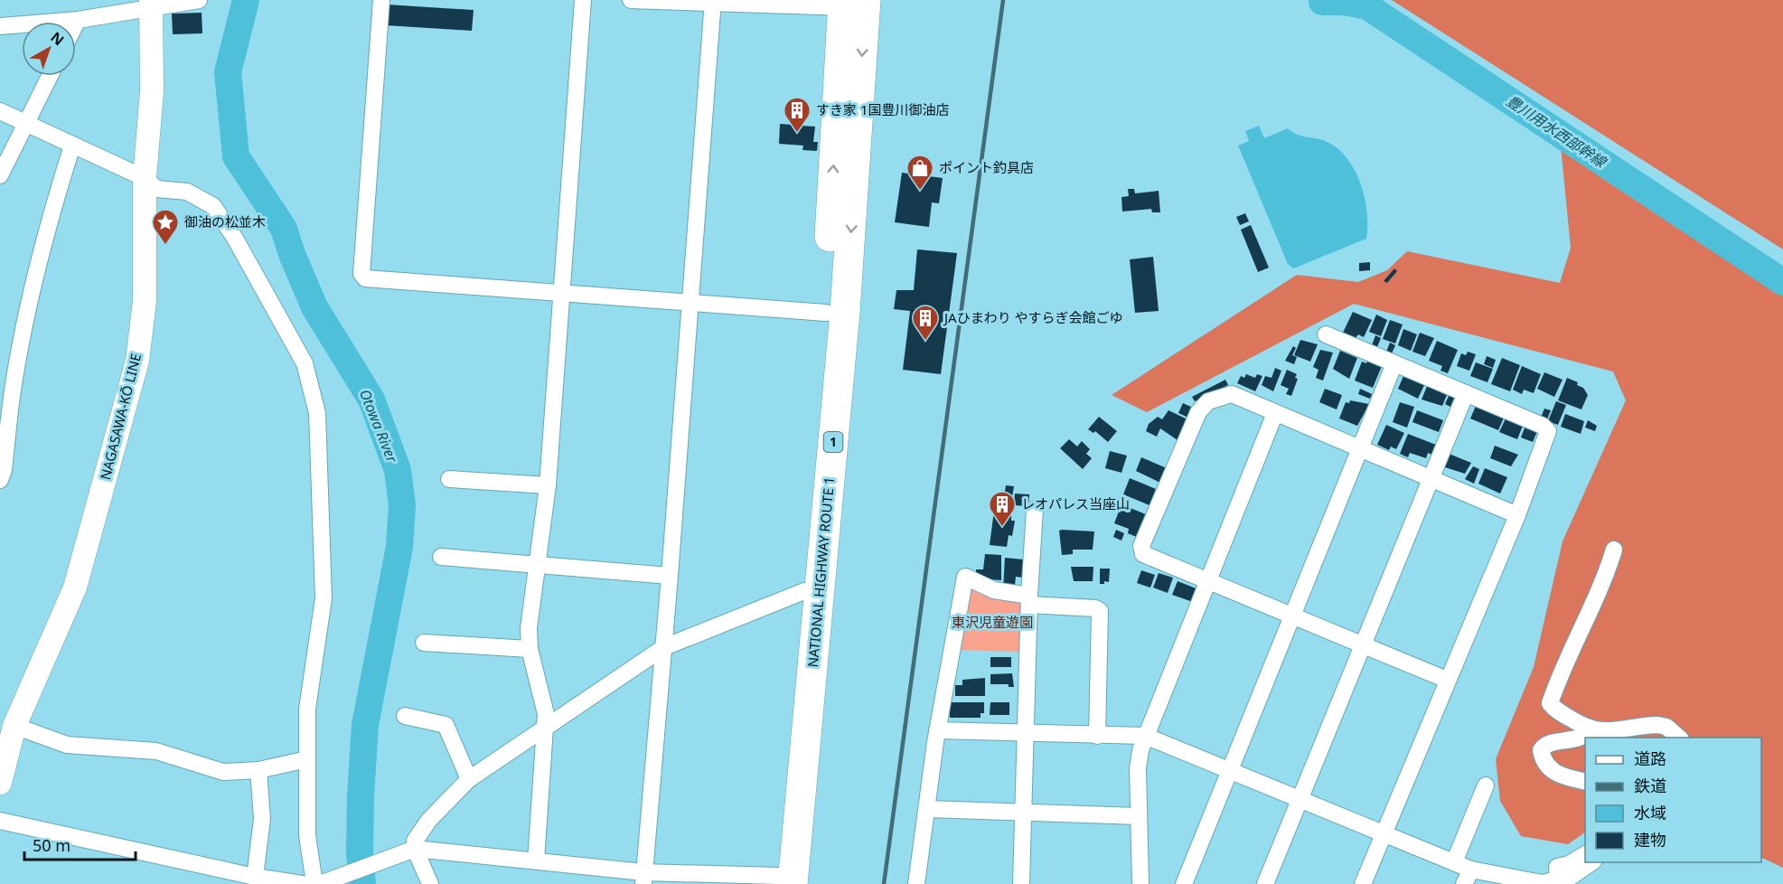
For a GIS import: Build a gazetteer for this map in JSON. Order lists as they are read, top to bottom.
{
  "streets": {
    "highway": ["1", "NATIONAL HIGHWAY ROUTE 1"],
    "main road": ["NAGASAWA-KŌ LINE"]
  },
  "water": ["豊川用水西部幹線", "Otowa River"],
  "parks": ["東沢児童遊園"],
  "places": {
    "building": ["すき家 1国豊川御油店", "JAひまわり やすらぎ会館ごゆ", "レオパレス当座山"],
    "shop": ["ポイント釣具店"],
    "place": ["御油の松並木"]
  },
  "legend": [
    "道路",
    "鉄道",
    "水域",
    "建物"
  ],
  "scale_bar": "50 m",
  "north": "top right"
}
